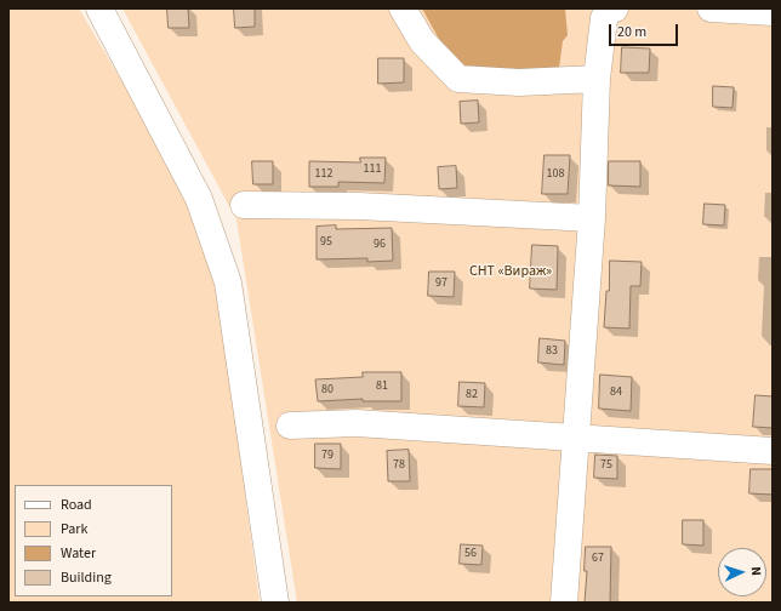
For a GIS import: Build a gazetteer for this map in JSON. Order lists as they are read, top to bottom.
{
  "parks": ["СНТ «Вираж»"],
  "house_numbers": [
    "111",
    "112",
    "108",
    "95",
    "96",
    "97",
    "83",
    "81",
    "80",
    "84",
    "82",
    "79",
    "78",
    "75",
    "56",
    "67"
  ],
  "legend": [
    "Road",
    "Park",
    "Water",
    "Building"
  ],
  "scale_bar": "20 m",
  "north": "right"
}
